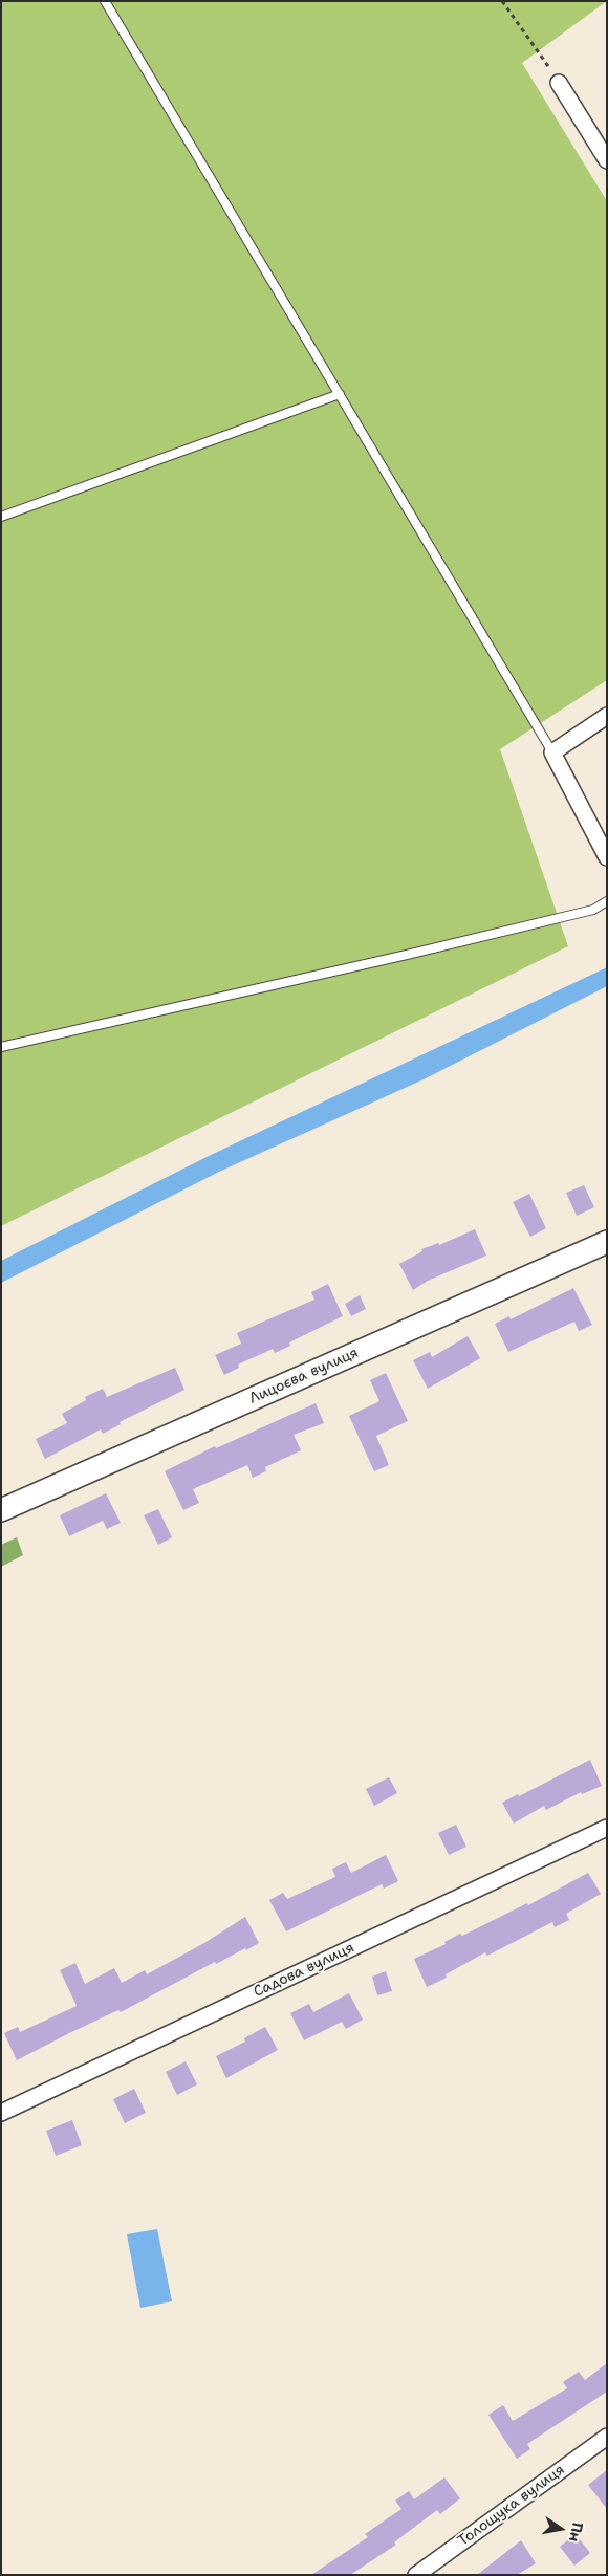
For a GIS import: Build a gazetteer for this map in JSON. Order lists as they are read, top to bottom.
{
  "streets": {
    "street": ["Лицоєва вулиця", "Садова вулиця", "Толощука вулиця"]
  },
  "north": "right"
}
